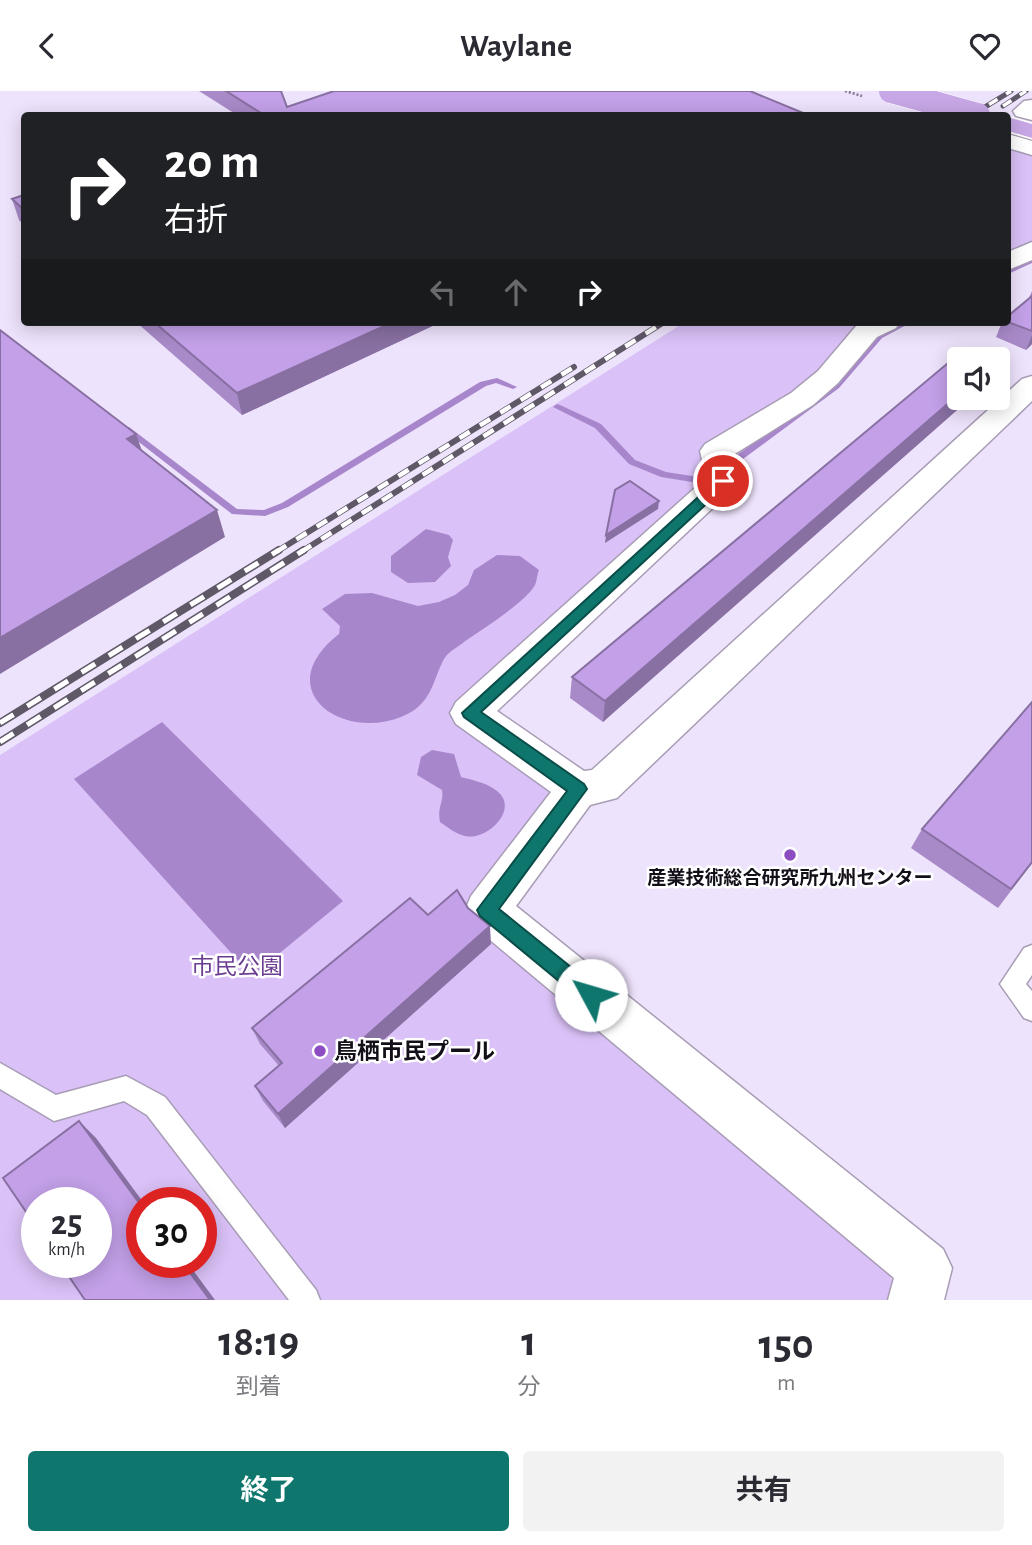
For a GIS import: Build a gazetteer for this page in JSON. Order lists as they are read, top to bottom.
{
  "parks": ["市民公園"],
  "places": ["産業技術総合研究所九州センター", "鳥栖市民プール"],
  "page": {
    "header": "Waylane",
    "turn": ["20 m", "右折"],
    "speed": "25 km/h",
    "limit": "30",
    "eta": [
      "18:19",
      "到着",
      "1",
      "分",
      "150",
      "m"
    ],
    "buttons": ["終了", "共有"]
  }
}
